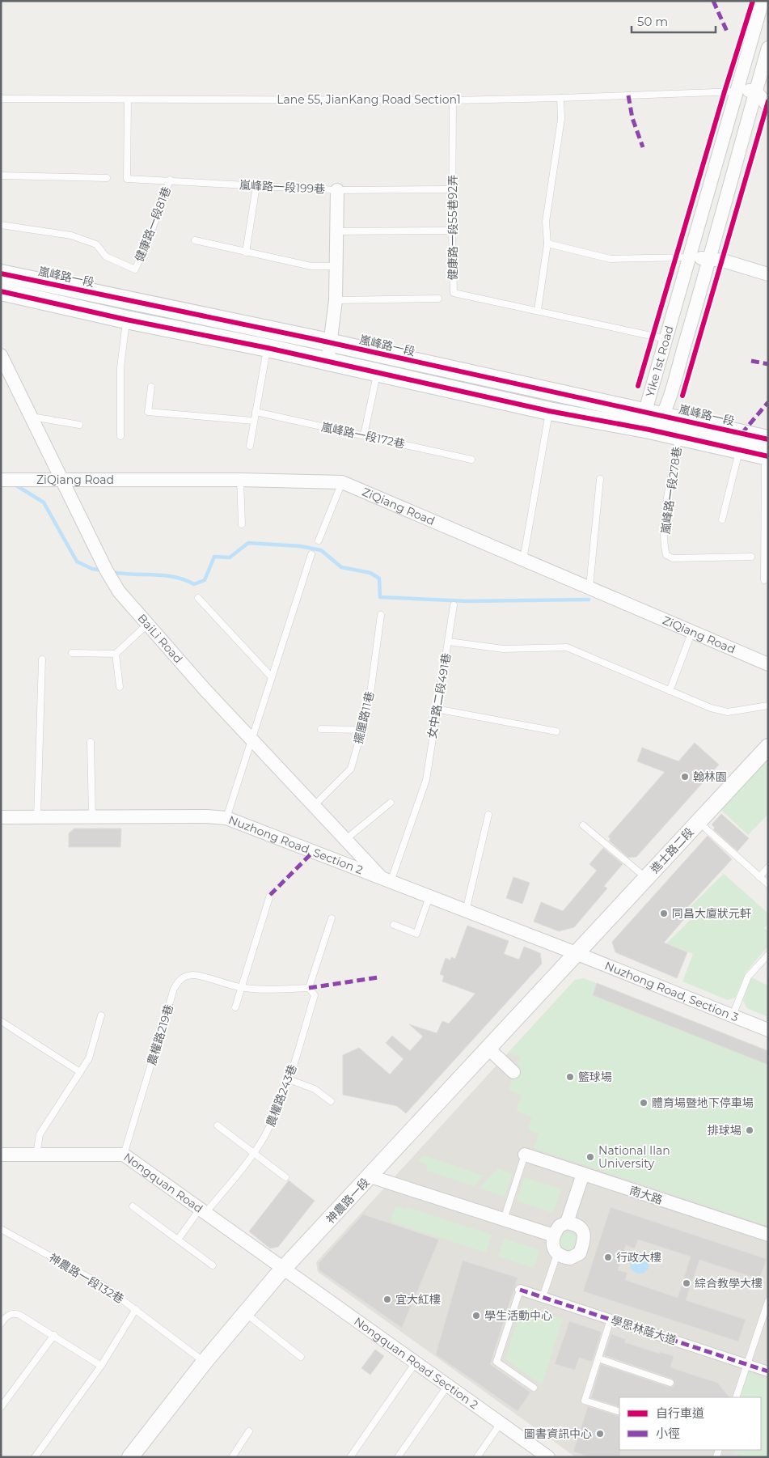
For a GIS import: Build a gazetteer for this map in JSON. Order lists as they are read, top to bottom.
{
  "streets": {
    "main road": ["嵐峰路一段"],
    "street": [
      "嵐峰路一段199巷",
      "Yike 1st Road",
      "ZiQiang Road",
      "BaiLi Road",
      "Nuzhong Road, Section 2",
      "進士路二段",
      "Nuzhong Road, Section 3",
      "Nongquan Road",
      "南大路",
      "神農路一段",
      "學思林蔭大道",
      "Nongquan Road Section 2"
    ],
    "lane": [
      "Lane 55, JianKang Road Section1",
      "健康路一段81巷",
      "健康路一段55巷92弄",
      "嵐峰路一段172巷",
      "嵐峰路一段278巷",
      "女中路二段491巷",
      "擺厘路11巷",
      "農權路219巷",
      "農權路243巷",
      "神農路一段132巷"
    ]
  },
  "crossings": [
    ["Lane 55, JianKang Road Section1", "嵐峰路一段199巷"],
    ["Lane 55, JianKang Road Section1", "健康路一段55巷92弄"],
    ["Lane 55, JianKang Road Section1", "Yike 1st Road"],
    ["嵐峰路一段199巷", "健康路一段81巷"],
    ["嵐峰路一段199巷", "嵐峰路一段"],
    ["嵐峰路一段", "Yike 1st Road"],
    ["ZiQiang Road", "BaiLi Road"],
    ["BaiLi Road", "女中路二段491巷"],
    ["BaiLi Road", "擺厘路11巷"],
    ["BaiLi Road", "Nuzhong Road, Section 2"],
    ["女中路二段491巷", "Nuzhong Road, Section 2"],
    ["Nuzhong Road, Section 2", "進士路二段"],
    ["Nuzhong Road, Section 2", "Nuzhong Road, Section 3"],
    ["Nuzhong Road, Section 2", "神農路一段"],
    ["進士路二段", "Nuzhong Road, Section 3"],
    ["進士路二段", "神農路一段"],
    ["Nuzhong Road, Section 3", "神農路一段"],
    ["農權路219巷", "農權路243巷"],
    ["農權路219巷", "Nongquan Road"],
    ["農權路243巷", "Nongquan Road"],
    ["Nongquan Road", "神農路一段"],
    ["Nongquan Road", "Nongquan Road Section 2"],
    ["神農路一段", "神農路一段132巷"],
    ["神農路一段", "Nongquan Road Section 2"]
  ],
  "places": [
    "翰林園",
    "同昌大廈狀元軒",
    "籃球場",
    "體育場暨地下停車場",
    "排球場",
    "National Ilan University",
    "行政大樓",
    "綜合教學大樓",
    "宜大紅樓",
    "學生活動中心",
    "圖書資訊中心"
  ],
  "legend": ["自行車道", "小徑"],
  "scale_bar": "50 m"
}
